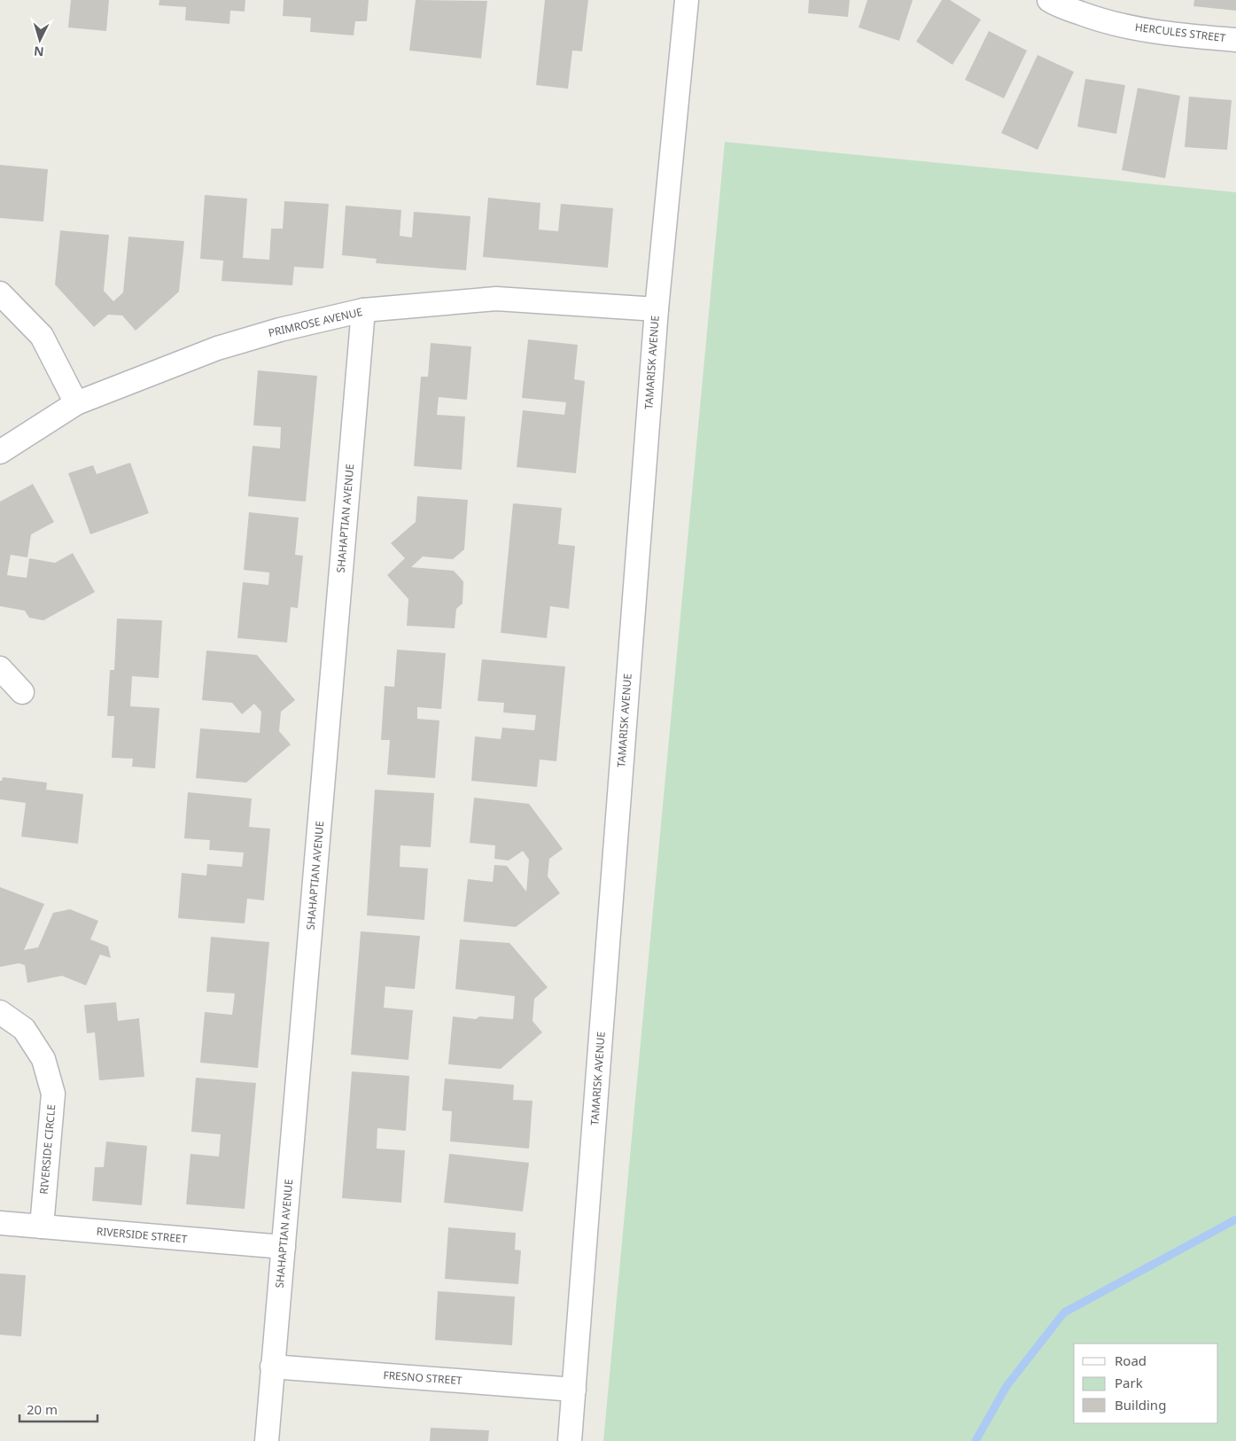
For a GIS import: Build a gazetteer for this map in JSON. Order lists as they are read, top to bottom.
{
  "streets": {
    "street": [
      "HERCULES STREET",
      "PRIMROSE AVENUE",
      "TAMARISK AVENUE",
      "SHAHAPTIAN AVENUE",
      "RIVERSIDE CIRCLE",
      "RIVERSIDE STREET",
      "FRESNO STREET"
    ]
  },
  "crossings": [
    ["PRIMROSE AVENUE", "TAMARISK AVENUE"],
    ["PRIMROSE AVENUE", "SHAHAPTIAN AVENUE"],
    ["TAMARISK AVENUE", "FRESNO STREET"],
    ["SHAHAPTIAN AVENUE", "RIVERSIDE STREET"],
    ["SHAHAPTIAN AVENUE", "FRESNO STREET"],
    ["RIVERSIDE CIRCLE", "RIVERSIDE STREET"]
  ],
  "legend": ["Road", "Park", "Building"],
  "scale_bar": "20 m",
  "north": "bottom"
}
